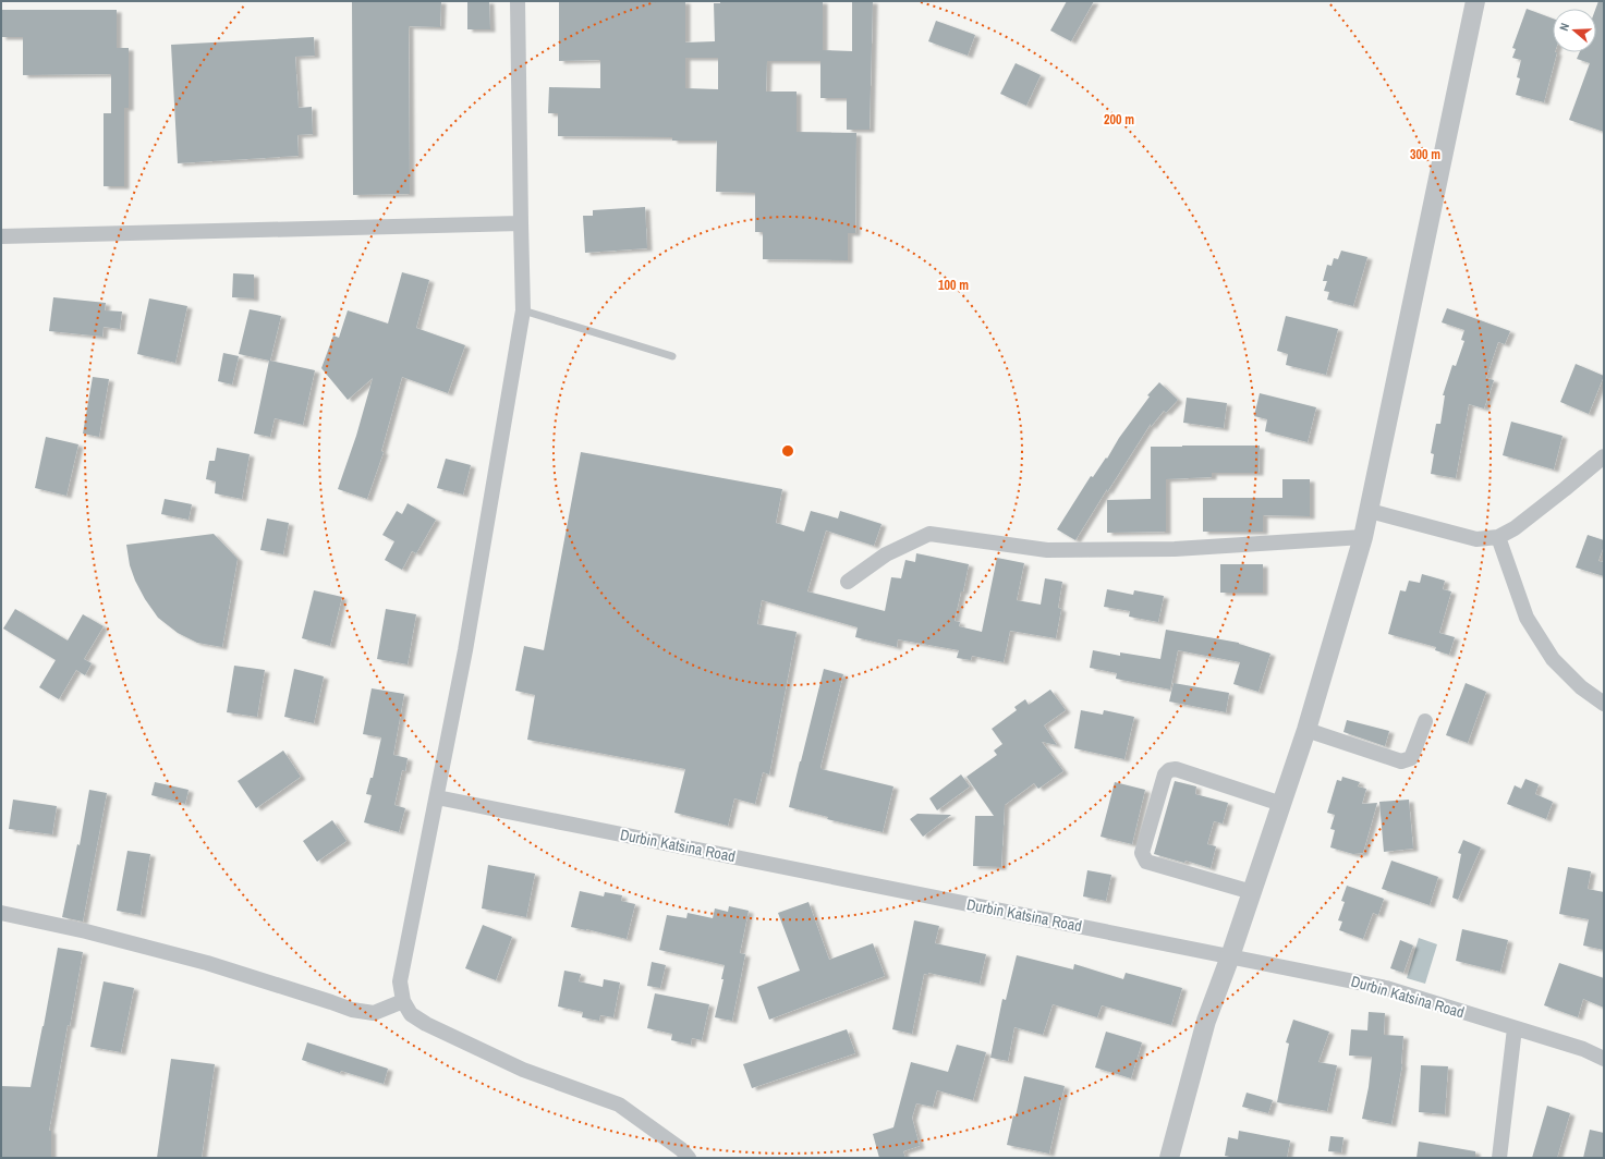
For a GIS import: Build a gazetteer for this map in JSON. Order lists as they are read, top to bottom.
{
  "streets": {
    "street": ["Durbin Katsina Road"]
  },
  "north": "left",
  "rings": ["200 m", "300 m", "100 m"]
}
